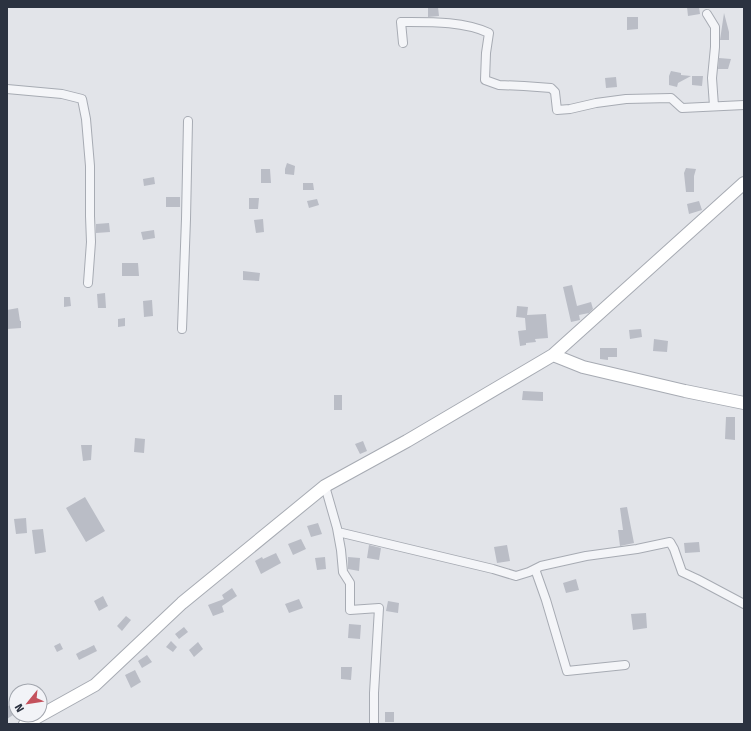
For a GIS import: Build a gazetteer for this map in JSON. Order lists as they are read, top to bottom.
{
  "north": "bottom left"
}
